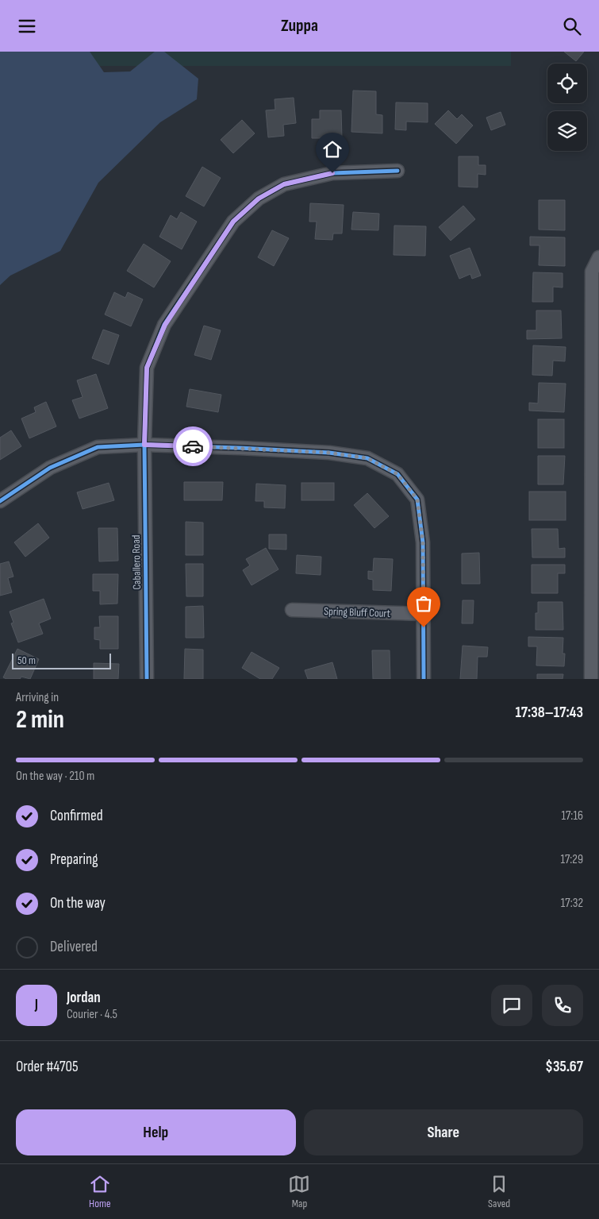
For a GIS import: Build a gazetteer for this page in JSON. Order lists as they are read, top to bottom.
{
  "streets": {
    "street": ["Caballero Road", "Spring Bluff Court"]
  },
  "scale_bar": "50 m",
  "page": {
    "header": "Zuppa",
    "scale": "50 m",
    "heading": ["2 min", "Arriving in", "17:38–17:43"],
    "panel": [
      "Jordan",
      "Courier · 4.5",
      "Order #4705",
      "$35.67"
    ],
    "bar": "On the way · 210 m",
    "list": [
      ["Confirmed", "17:16"],
      ["Preparing", "17:29"],
      ["On the way", "17:32"],
      "Delivered"
    ],
    "round": "J",
    "buttons": ["Help", "Share"],
    "tabs": ["Home", "Map", "Saved"]
  }
}
